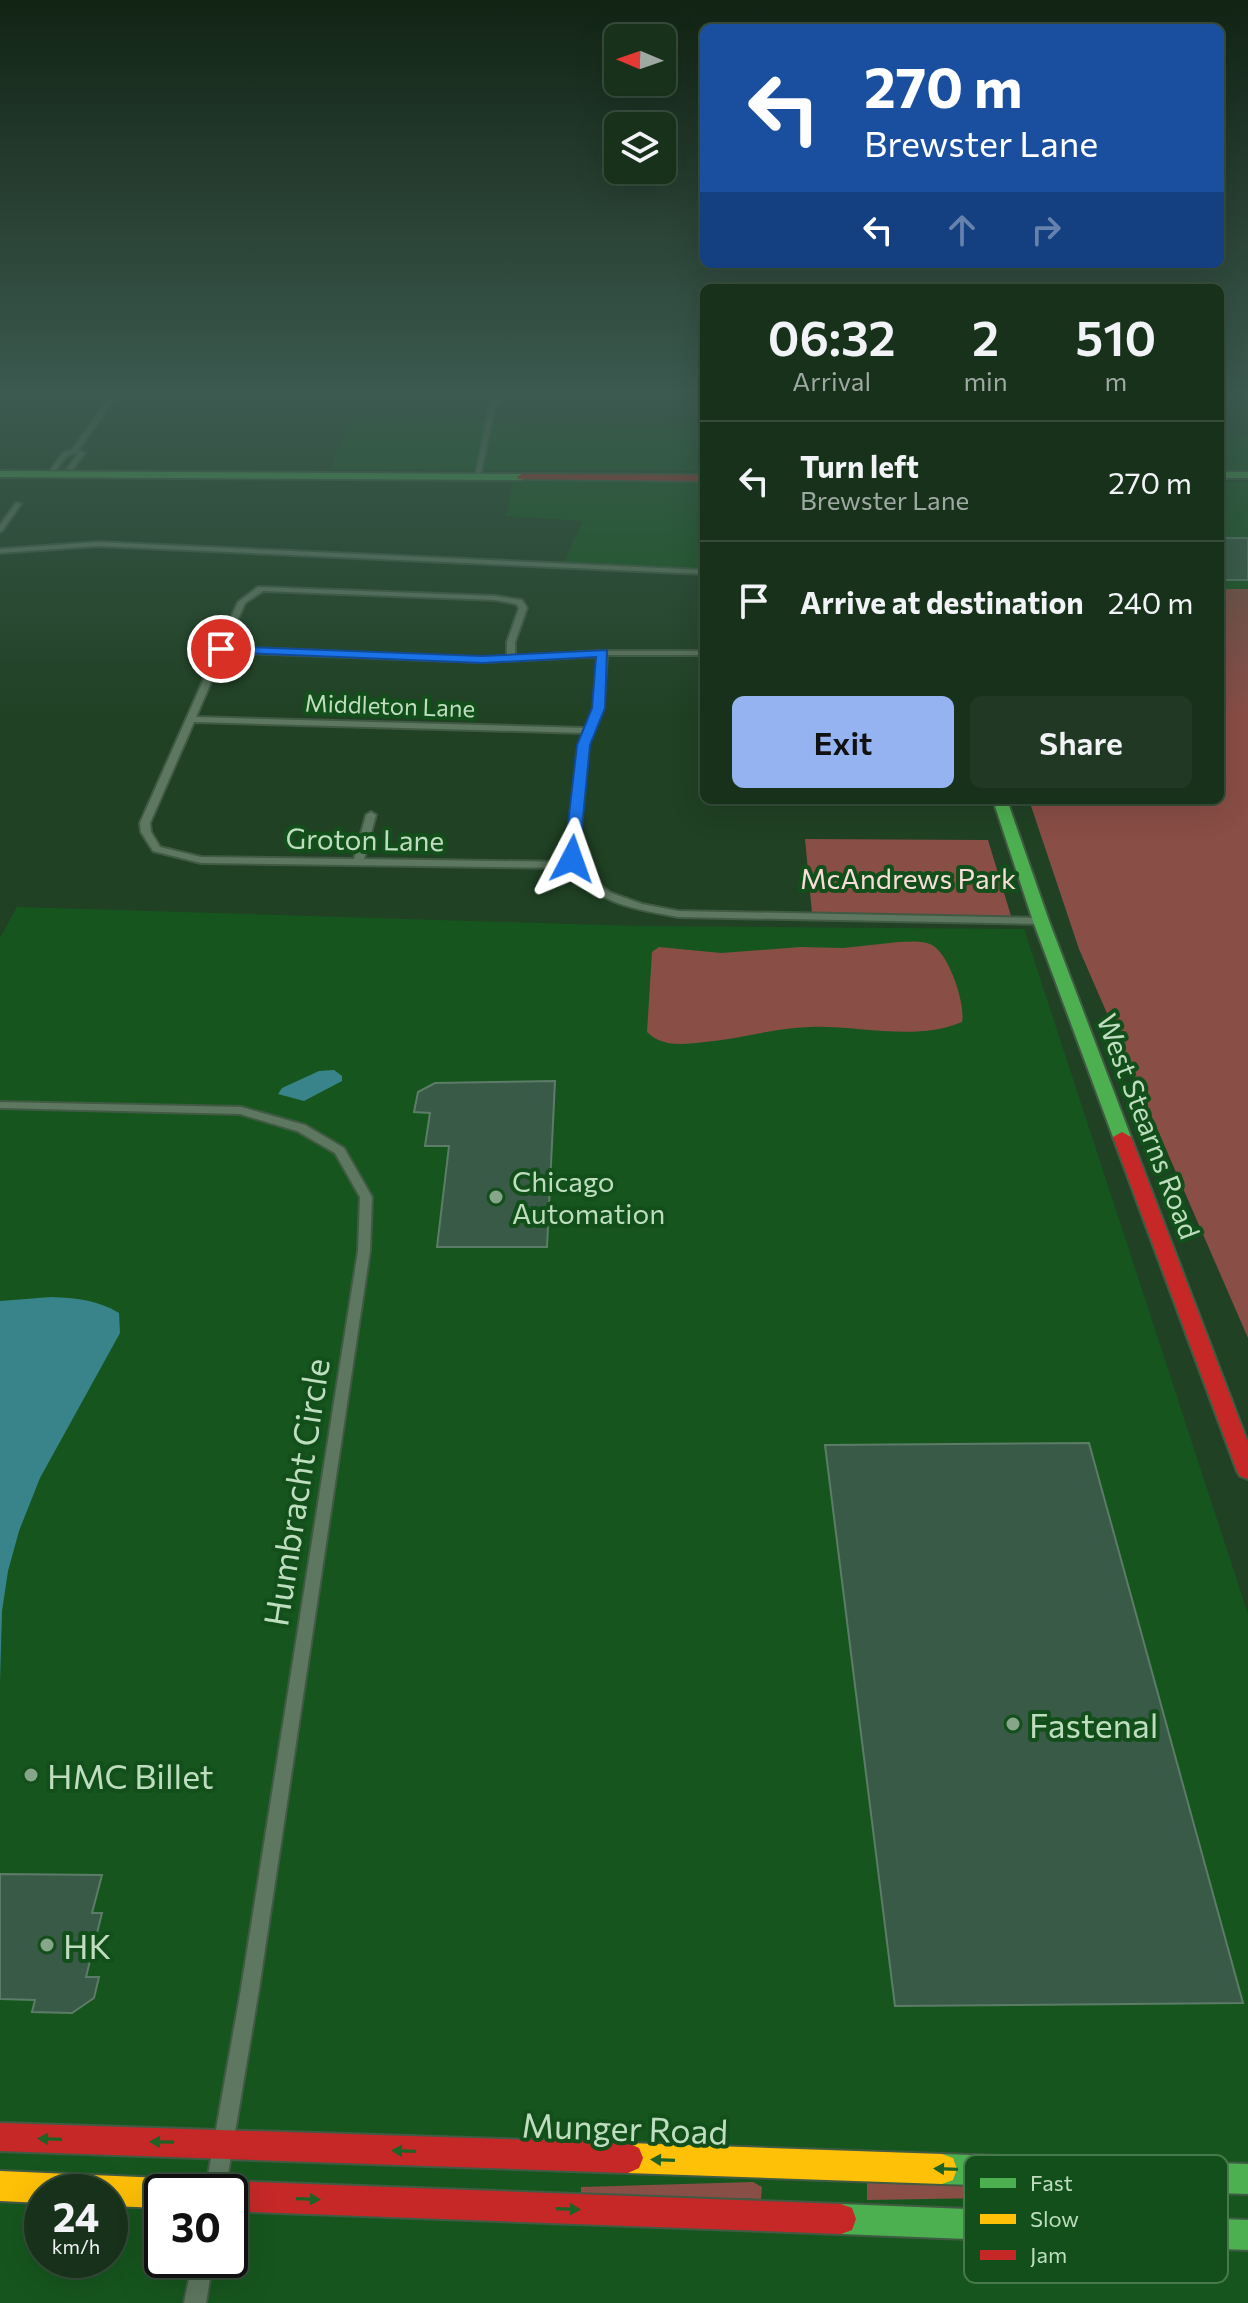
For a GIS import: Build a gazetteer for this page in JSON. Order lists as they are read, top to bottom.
{
  "streets": {
    "main road": ["West Stearns Road", "Munger Road"],
    "street": ["Middleton Lane", "Groton Lane", "Humbracht Circle"]
  },
  "crossings": [
    ["Middleton Lane", "Groton Lane"],
    ["Humbracht Circle", "Munger Road"]
  ],
  "parks": ["McAndrews Park"],
  "places": [
    "Chicago Automation",
    "Fastenal",
    "HMC Billet",
    "HK"
  ],
  "legend": ["Fast", "Slow", "Jam"],
  "north": "left",
  "page": {
    "turn": ["270 m", "Brewster Lane"],
    "eta": [
      "06:32",
      "Arrival",
      "2",
      "min",
      "510",
      "m"
    ],
    "list": [
      {
        "name": "Turn left",
        "note": "Brewster Lane",
        "value": "270 m"
      },
      {
        "name": "Arrive at destination",
        "value": "240 m"
      }
    ],
    "buttons": ["Exit", "Share"],
    "speed": "24 km/h",
    "limit": "30"
  }
}
